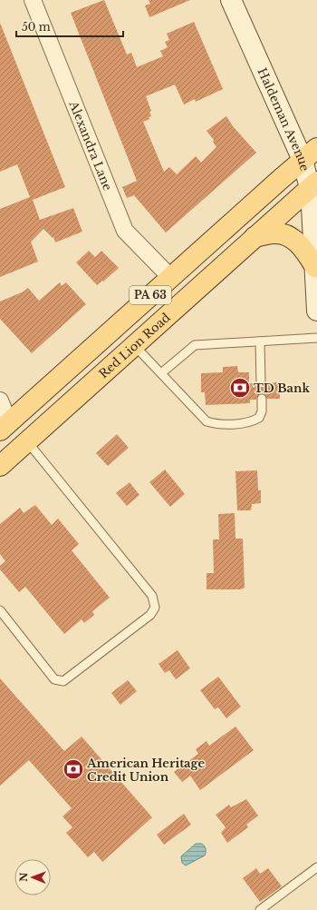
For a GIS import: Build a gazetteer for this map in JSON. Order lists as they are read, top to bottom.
{
  "streets": {
    "main road": ["Haldeman Avenue", "PA 63", "Red Lion Road"],
    "street": ["Alexandra Lane"]
  },
  "crossings": [
    ["Haldeman Avenue", "PA 63"],
    ["Haldeman Avenue", "Red Lion Road"],
    ["Alexandra Lane", "PA 63"]
  ],
  "places": {
    "bank": ["TD Bank", "American Heritage Credit Union"]
  },
  "scale_bar": "50 m",
  "north": "left"
}
